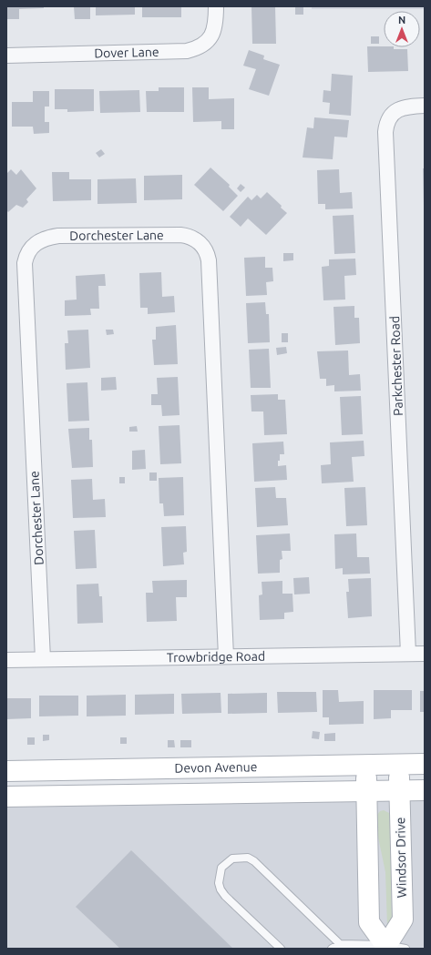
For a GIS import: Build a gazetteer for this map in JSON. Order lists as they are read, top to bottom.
{
  "streets": {
    "main road": ["Devon Avenue", "Windsor Drive"],
    "street": [
      "Dover Lane",
      "Dorchester Lane",
      "Parkchester Road",
      "Trowbridge Road"
    ]
  },
  "crossings": [
    ["Dorchester Lane", "Trowbridge Road"],
    ["Parkchester Road", "Trowbridge Road"],
    ["Devon Avenue", "Windsor Drive"]
  ],
  "north": "top"
}
